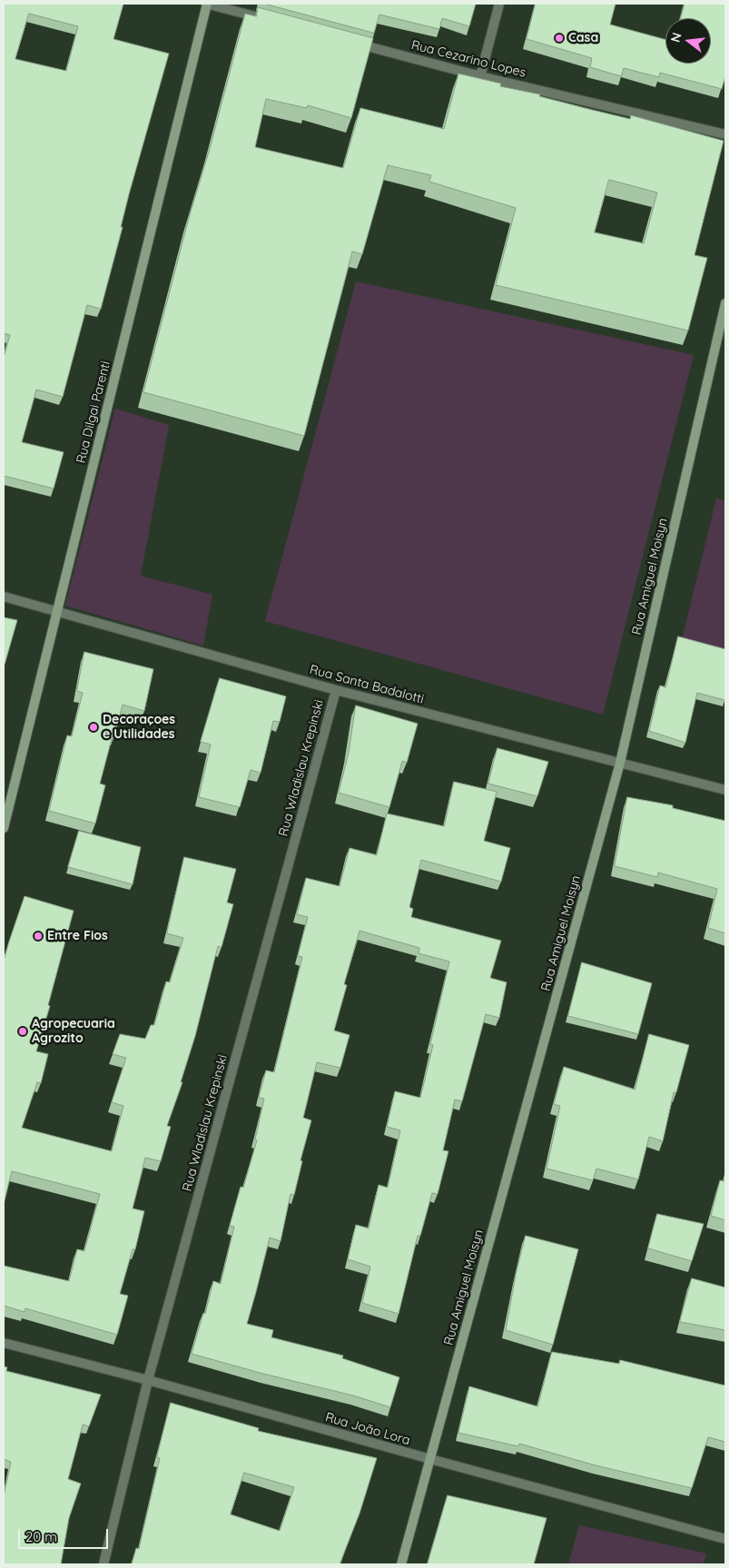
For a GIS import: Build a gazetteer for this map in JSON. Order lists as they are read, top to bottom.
{
  "streets": {
    "street": [
      "Rua Cezarino Lopes",
      "Rua Dilgai Parenti",
      "Rua Amiguel Moisyn",
      "Rua Santa Badalotti",
      "Rua Wladislau Krepinski",
      "Rua João Lora"
    ]
  },
  "crossings": [
    ["Rua Dilgai Parenti", "Rua Santa Badalotti"],
    ["Rua Amiguel Moisyn", "Rua Santa Badalotti"],
    ["Rua Amiguel Moisyn", "Rua João Lora"],
    ["Rua Santa Badalotti", "Rua Wladislau Krepinski"],
    ["Rua Wladislau Krepinski", "Rua João Lora"]
  ],
  "places": [
    "Casa",
    "Decoraçoes e Utilidades",
    "Entre Fios",
    "Agropecuaria Agrozito"
  ],
  "scale_bar": "20 m",
  "north": "left"
}
